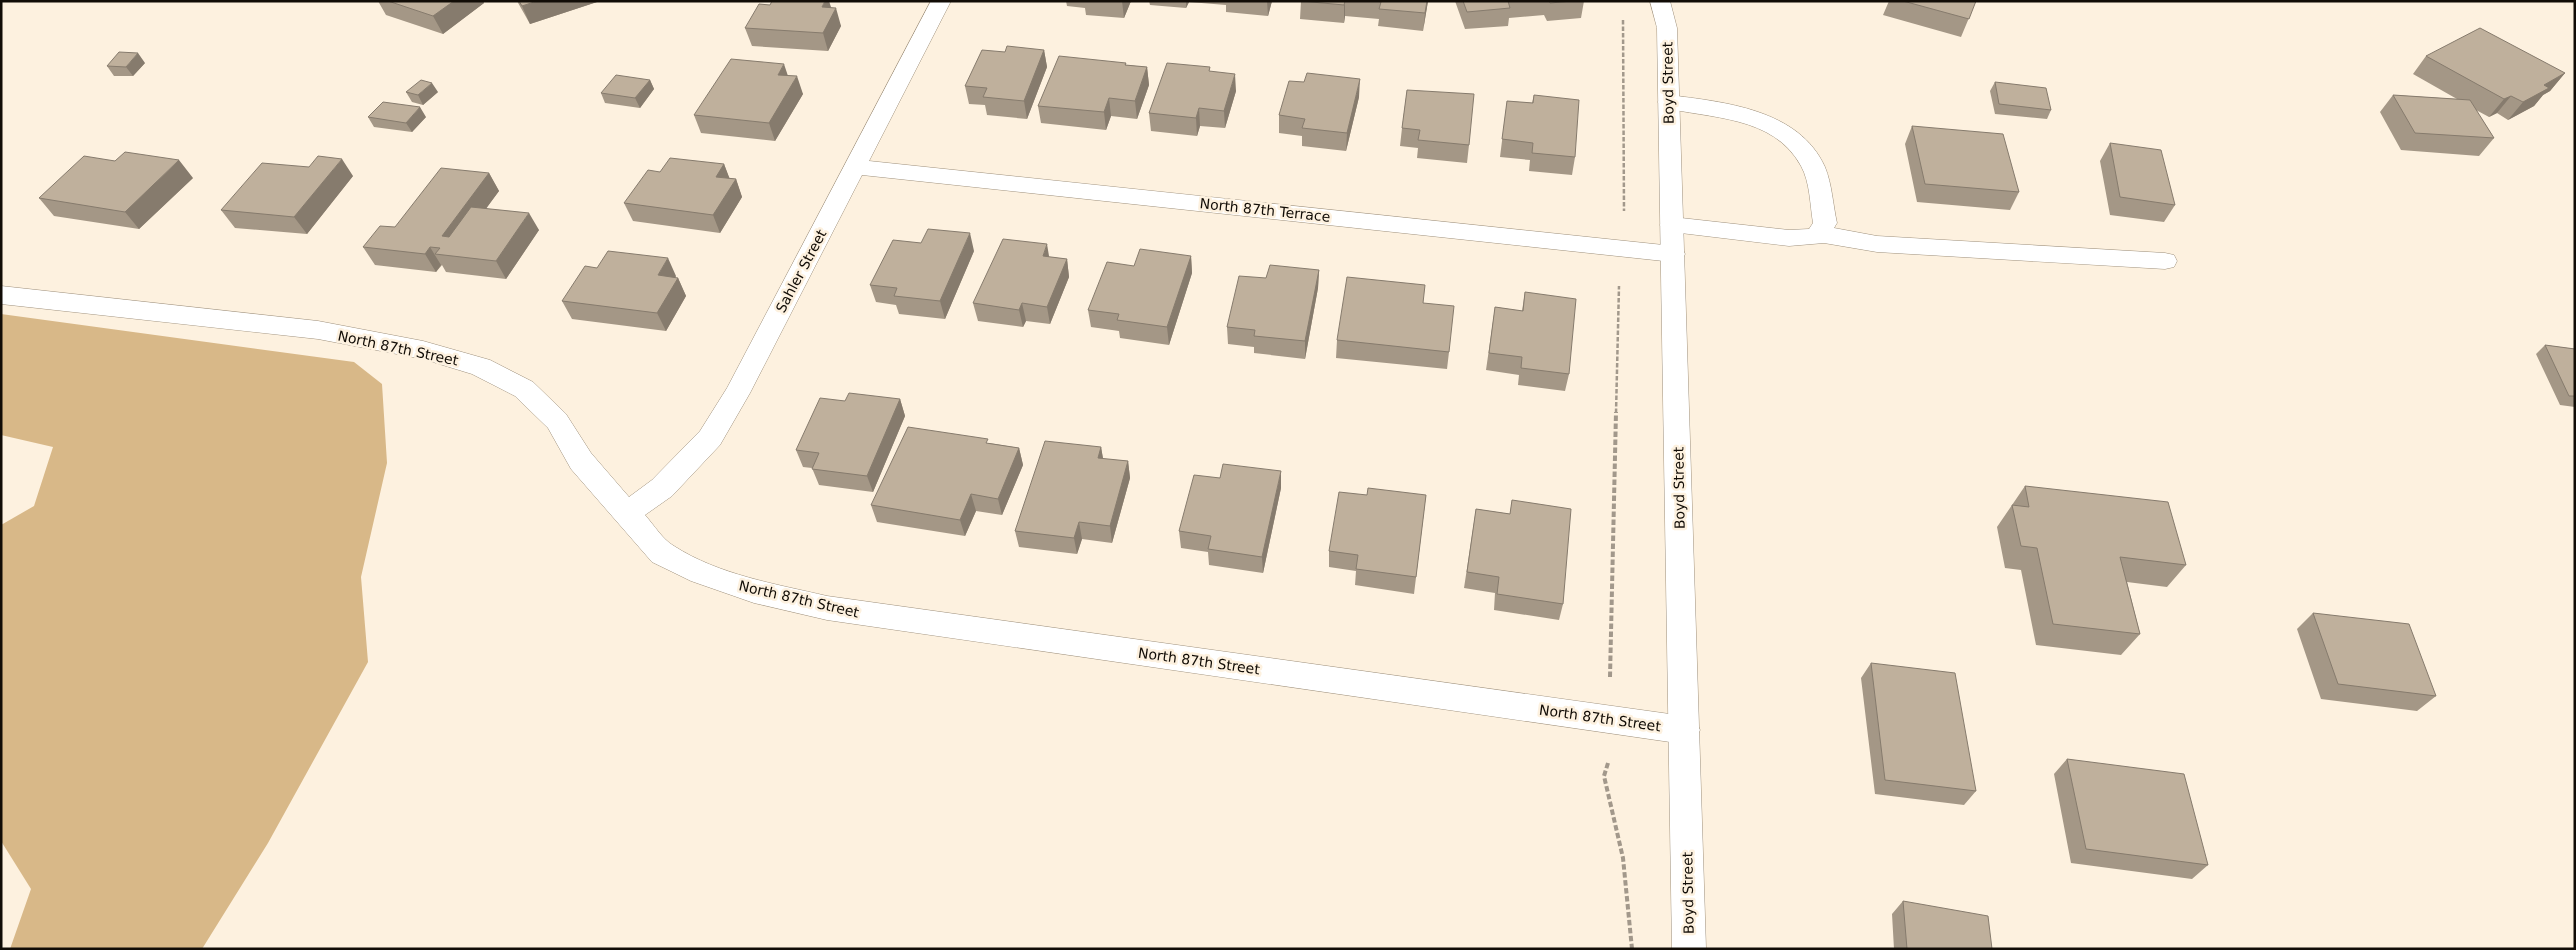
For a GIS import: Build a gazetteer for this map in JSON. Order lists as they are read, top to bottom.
{
  "streets": {
    "street": [
      "Boyd Street",
      "North 87th Terrace",
      "Sahler Street",
      "North 87th Street"
    ]
  },
  "crossings": [
    ["Boyd Street", "North 87th Terrace"],
    ["Boyd Street", "North 87th Street"],
    ["North 87th Terrace", "Sahler Street"],
    ["Sahler Street", "North 87th Street"]
  ]
}
